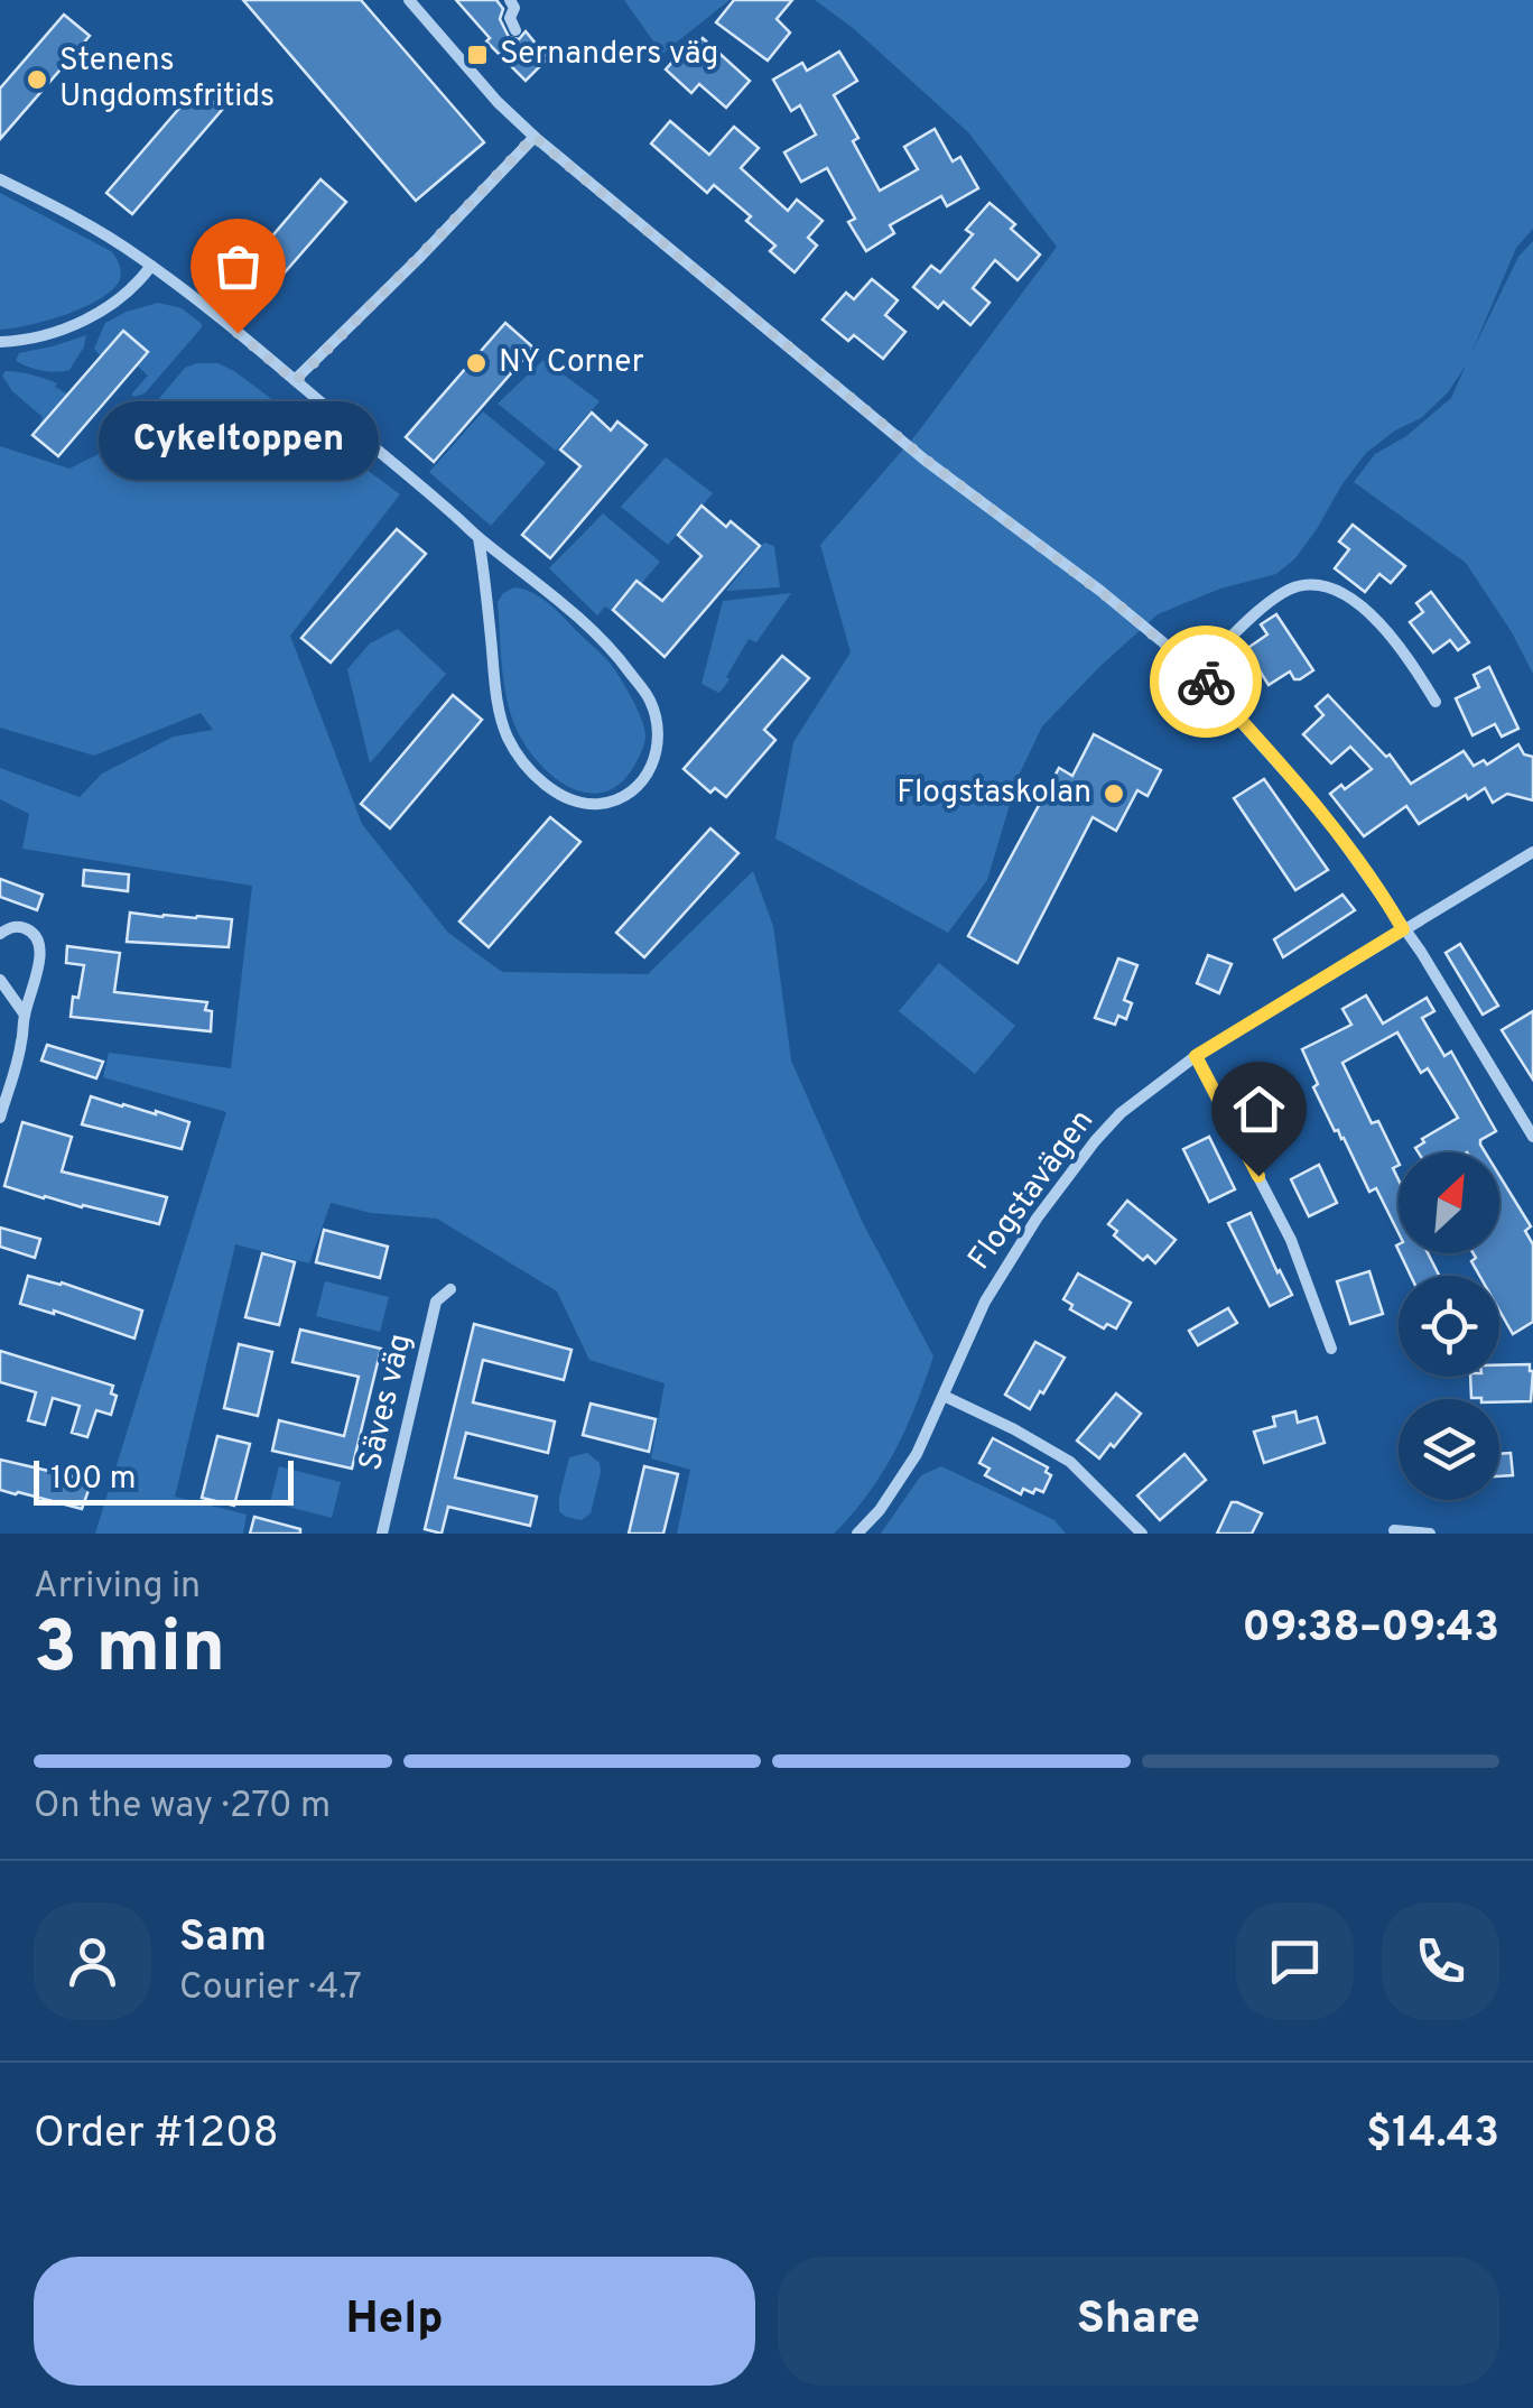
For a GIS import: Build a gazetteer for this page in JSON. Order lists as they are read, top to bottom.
{
  "streets": {
    "street": ["Flogstavägen", "Säves väg"]
  },
  "places": {
    "transit": ["Sernanders väg"],
    "other": [
      "Stenens Ungdomsfritids",
      "Cykeltoppen",
      "NY Corner",
      "Flogstaskolan"
    ]
  },
  "scale_bar": "100 m",
  "north": "top right",
  "page": {
    "bubble": "Cykeltoppen",
    "scale": "100 m",
    "heading": ["3 min", "Arriving in", "09:38–09:43"],
    "panel": [
      "Sam",
      "Courier · 4.7",
      "Order #1208",
      "$14.43"
    ],
    "bar": "On the way · 270 m",
    "buttons": ["Help", "Share"]
  }
}
